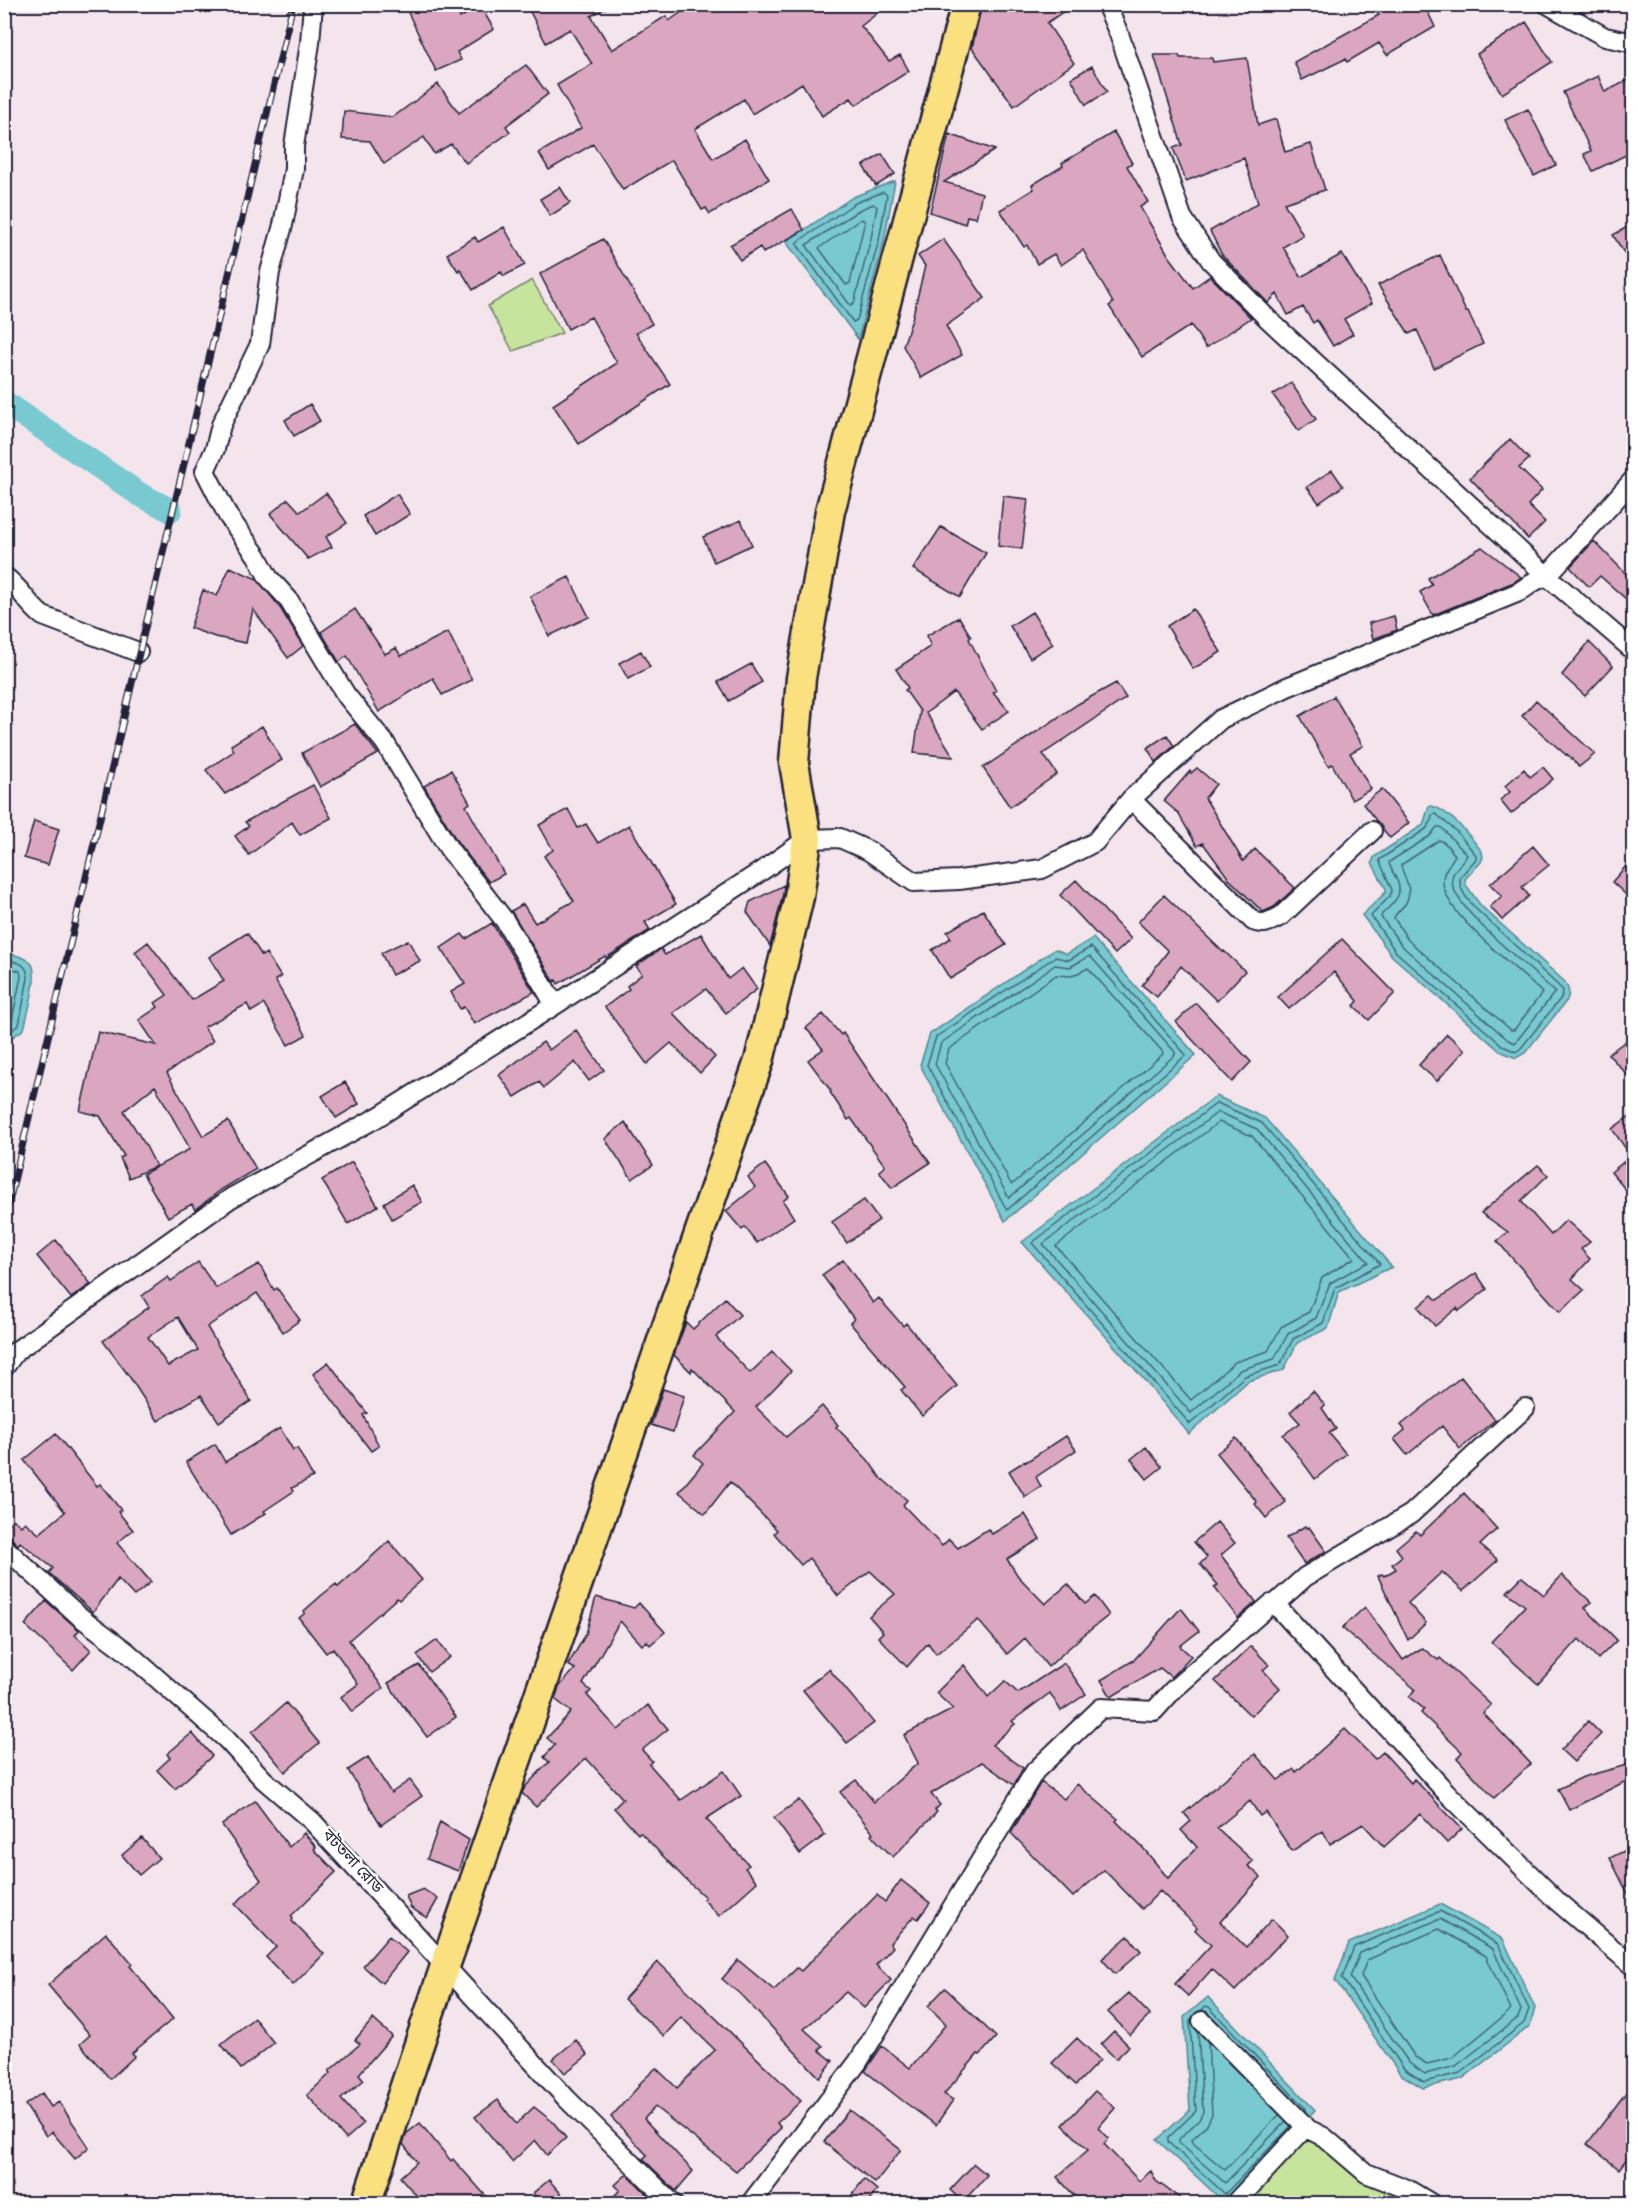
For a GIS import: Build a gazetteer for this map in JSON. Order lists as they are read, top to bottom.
{
  "streets": {
    "street": ["বটতলা রোড"]
  }
}
